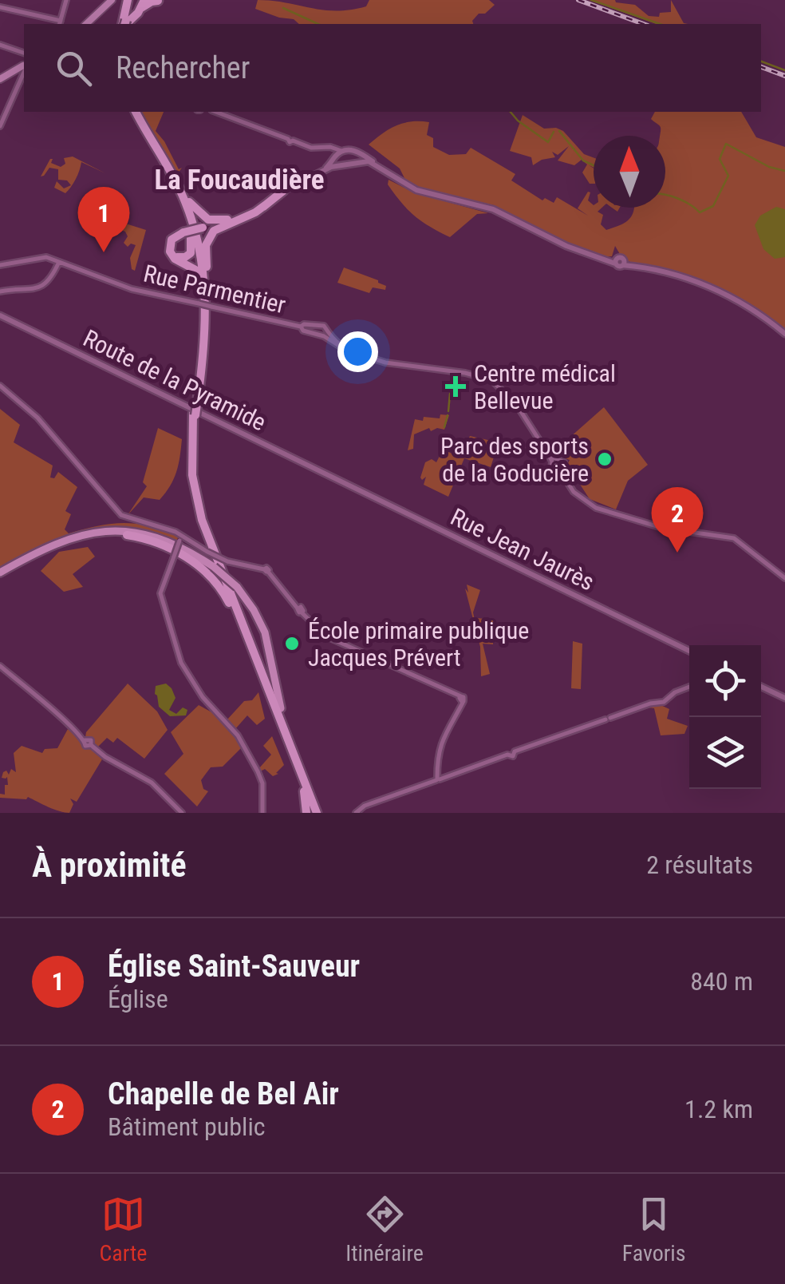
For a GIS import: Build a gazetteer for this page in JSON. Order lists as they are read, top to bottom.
{
  "streets": {
    "main road": ["Route de la Pyramide", "Rue Jean Jaurès"],
    "street": ["Rue Parmentier"]
  },
  "crossings": [
    ["Route de la Pyramide", "Rue Jean Jaurès"]
  ],
  "districts": ["La Foucaudière"],
  "places": {
    "health": ["Centre médical Bellevue"],
    "other": ["Parc des sports de la Goducière", "École primaire publique Jacques Prévert"]
  },
  "north": "top",
  "page": {
    "search": "Rechercher",
    "pins": ["1", "2"],
    "heading": ["À proximité", "2 résultats"],
    "list": [
      {
        "mark": "1",
        "name": "Église Saint-Sauveur",
        "note": "Église",
        "value": "840 m"
      },
      {
        "mark": "2",
        "name": "Chapelle de Bel Air",
        "note": "Bâtiment public",
        "value": "1.2 km"
      }
    ],
    "nav": ["Carte", "Itinéraire", "Favoris"]
  }
}
